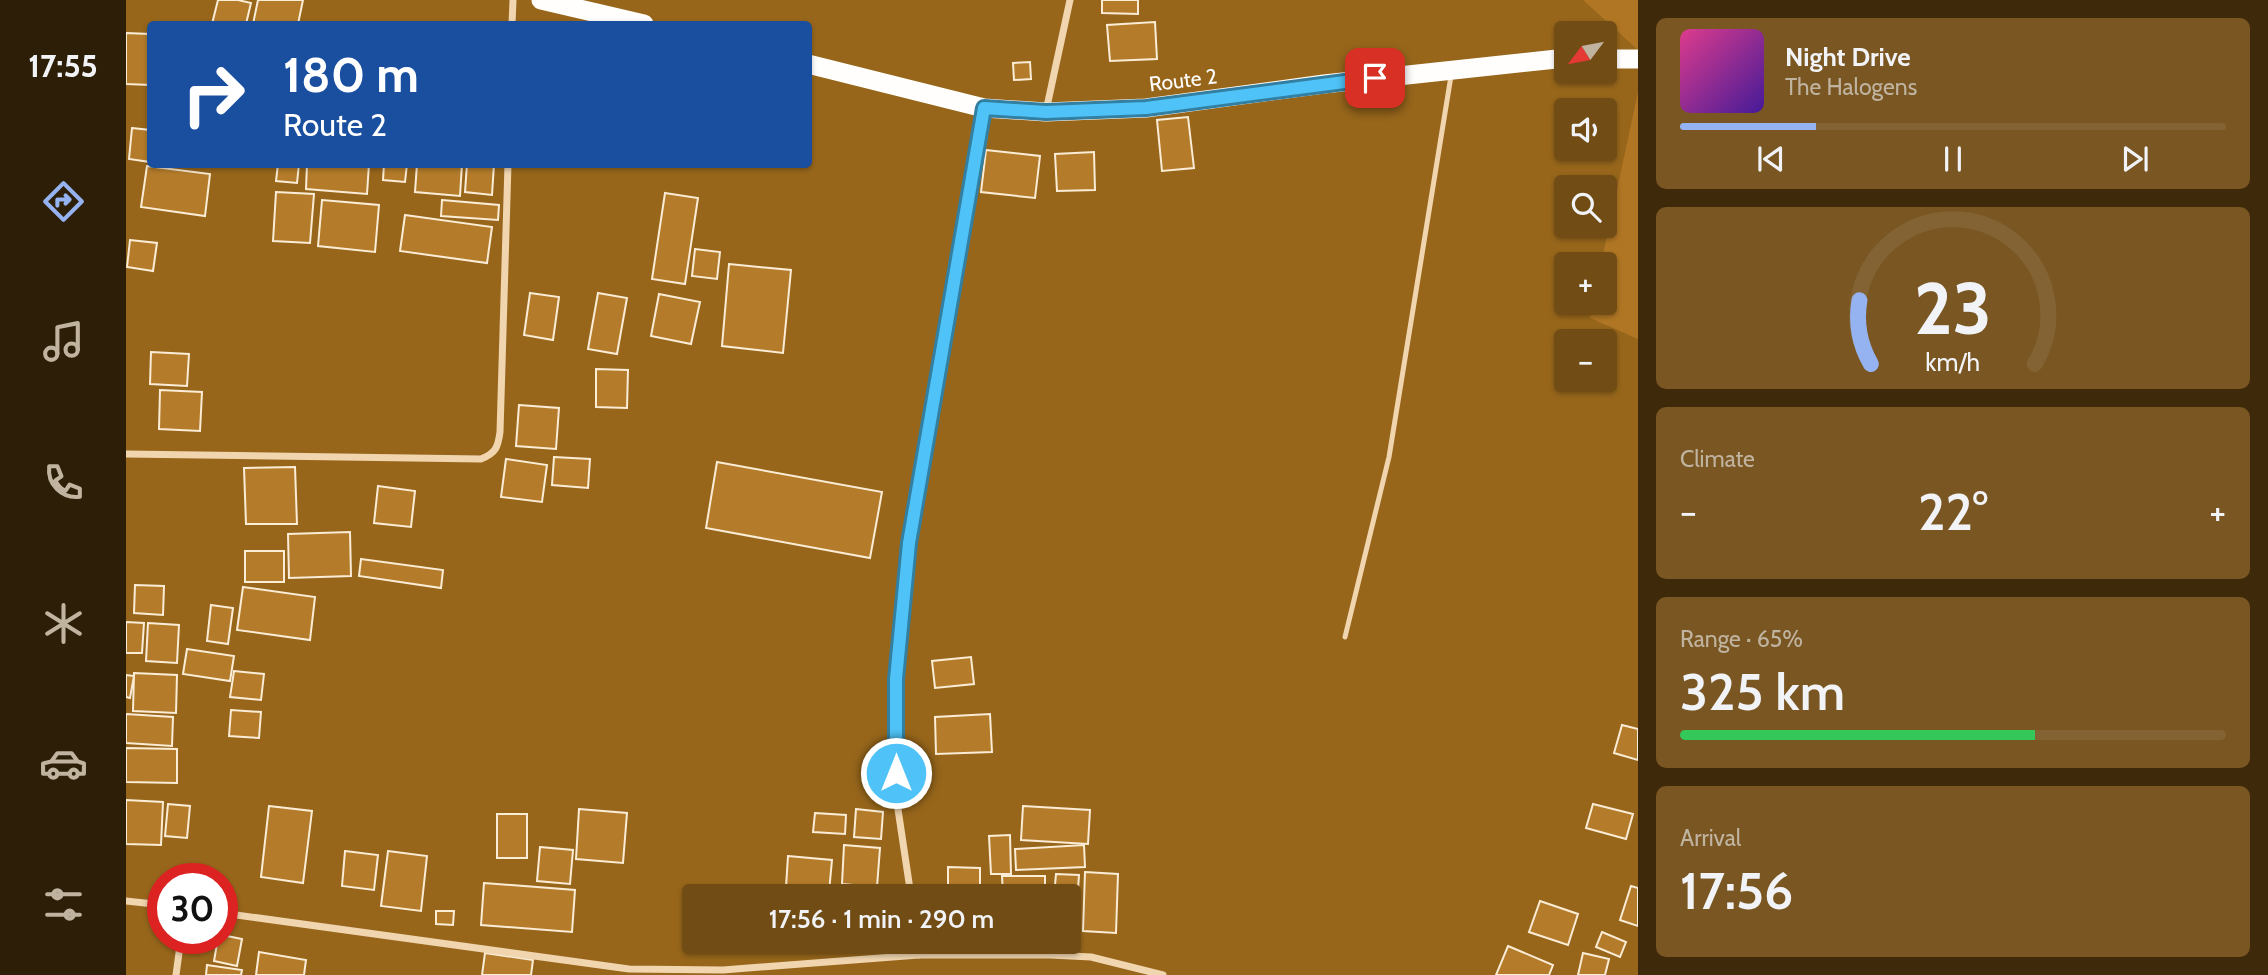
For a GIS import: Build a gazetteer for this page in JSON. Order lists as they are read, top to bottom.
{
  "streets": {
    "highway": ["Route 2"]
  },
  "north": "bottom left",
  "page": {
    "tabs": "17:55",
    "map_buttons": ["+", "−"],
    "turn": ["180 m", "Route 2"],
    "song": ["Night Drive", "The Halogens"],
    "tile": [
      "Climate",
      ["Range · 65%", "325 km"],
      ["Arrival", "17:56"]
    ],
    "heat": ["−", "22°", "+"],
    "limit": "30",
    "trip": "17:56 · 1 min · 290 m",
    "gauge": ["23", "km/h"]
  }
}
